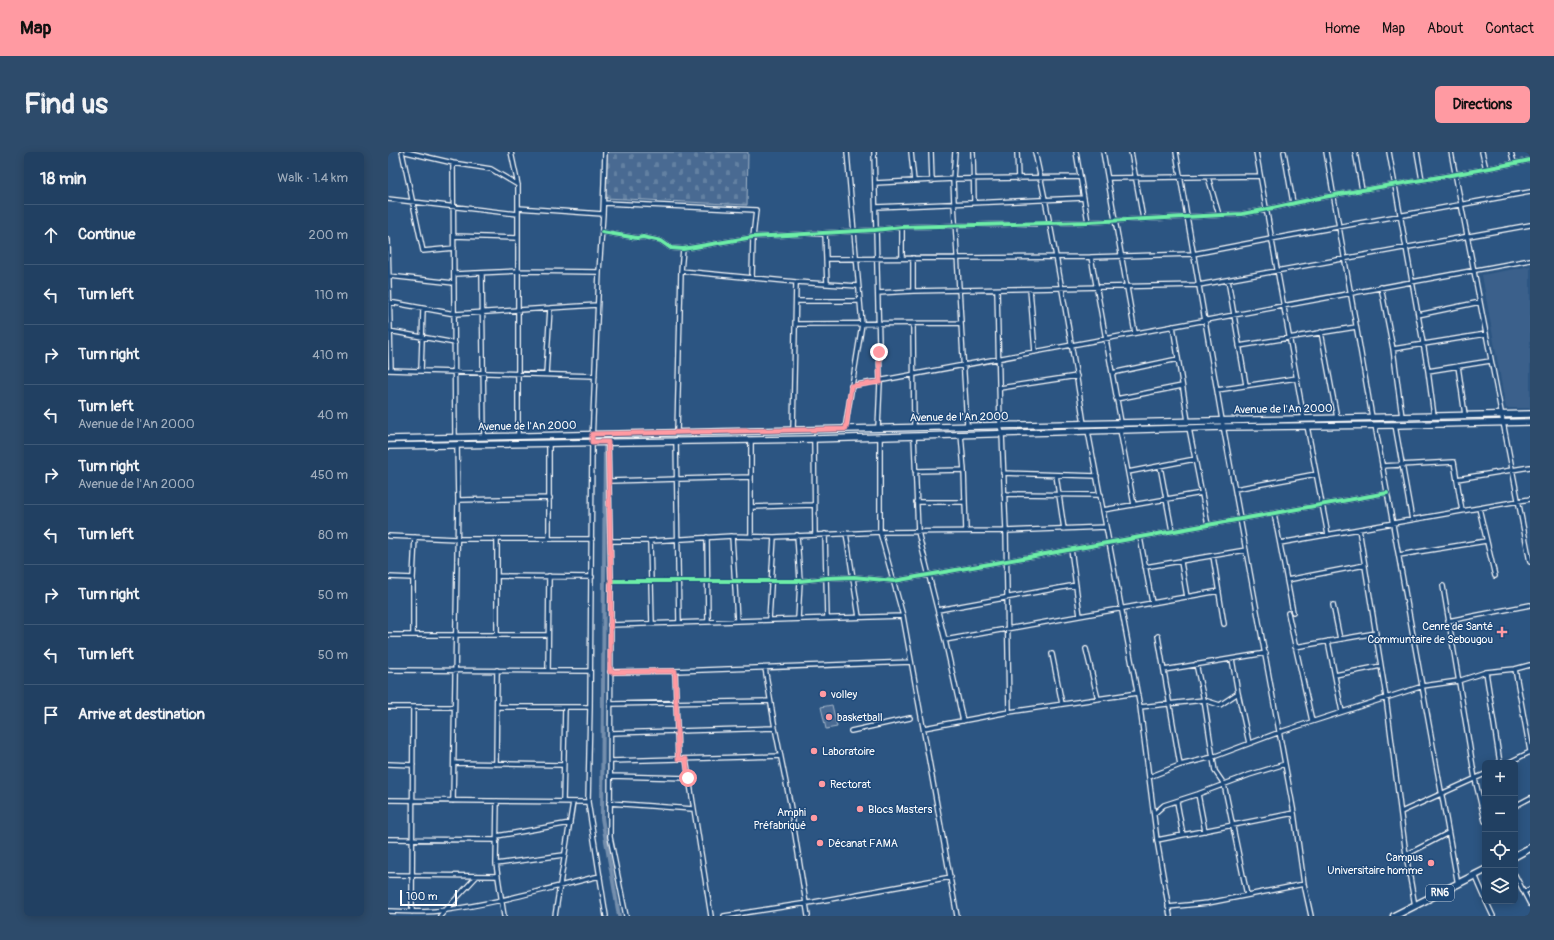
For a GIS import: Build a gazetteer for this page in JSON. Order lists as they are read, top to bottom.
{
  "streets": {
    "highway": ["RN6"],
    "main road": ["Avenue de l'An 2000"]
  },
  "places": {
    "health": ["Cenre de Santé Communtaire de Sebougou"],
    "other": [
      "volley",
      "basketball",
      "Laboratoire",
      "Rectorat",
      "Blocs Masters",
      "Amphi Préfabriqué",
      "Décanat FAMA",
      "Campus Universitaire homme"
    ]
  },
  "scale_bar": "100 m",
  "page": {
    "header": "Map",
    "nav": [
      "Home",
      "Map",
      "About",
      "Contact"
    ],
    "buttons": "Directions",
    "title": "Find us",
    "heading": ["18 min", "Walk · 1.4 km"],
    "list": [
      ["Continue", "200 m"],
      ["Turn left", "110 m"],
      ["Turn right", "410 m"],
      ["Turn left", "Avenue de l'An 2000", "40 m"],
      ["Turn right", "Avenue de l'An 2000", "450 m"],
      ["Turn left", "80 m"],
      ["Turn right", "50 m"],
      ["Turn left", "50 m"],
      "Arrive at destination"
    ],
    "map_buttons": ["+", "−"],
    "scale": "100 m"
  }
}
